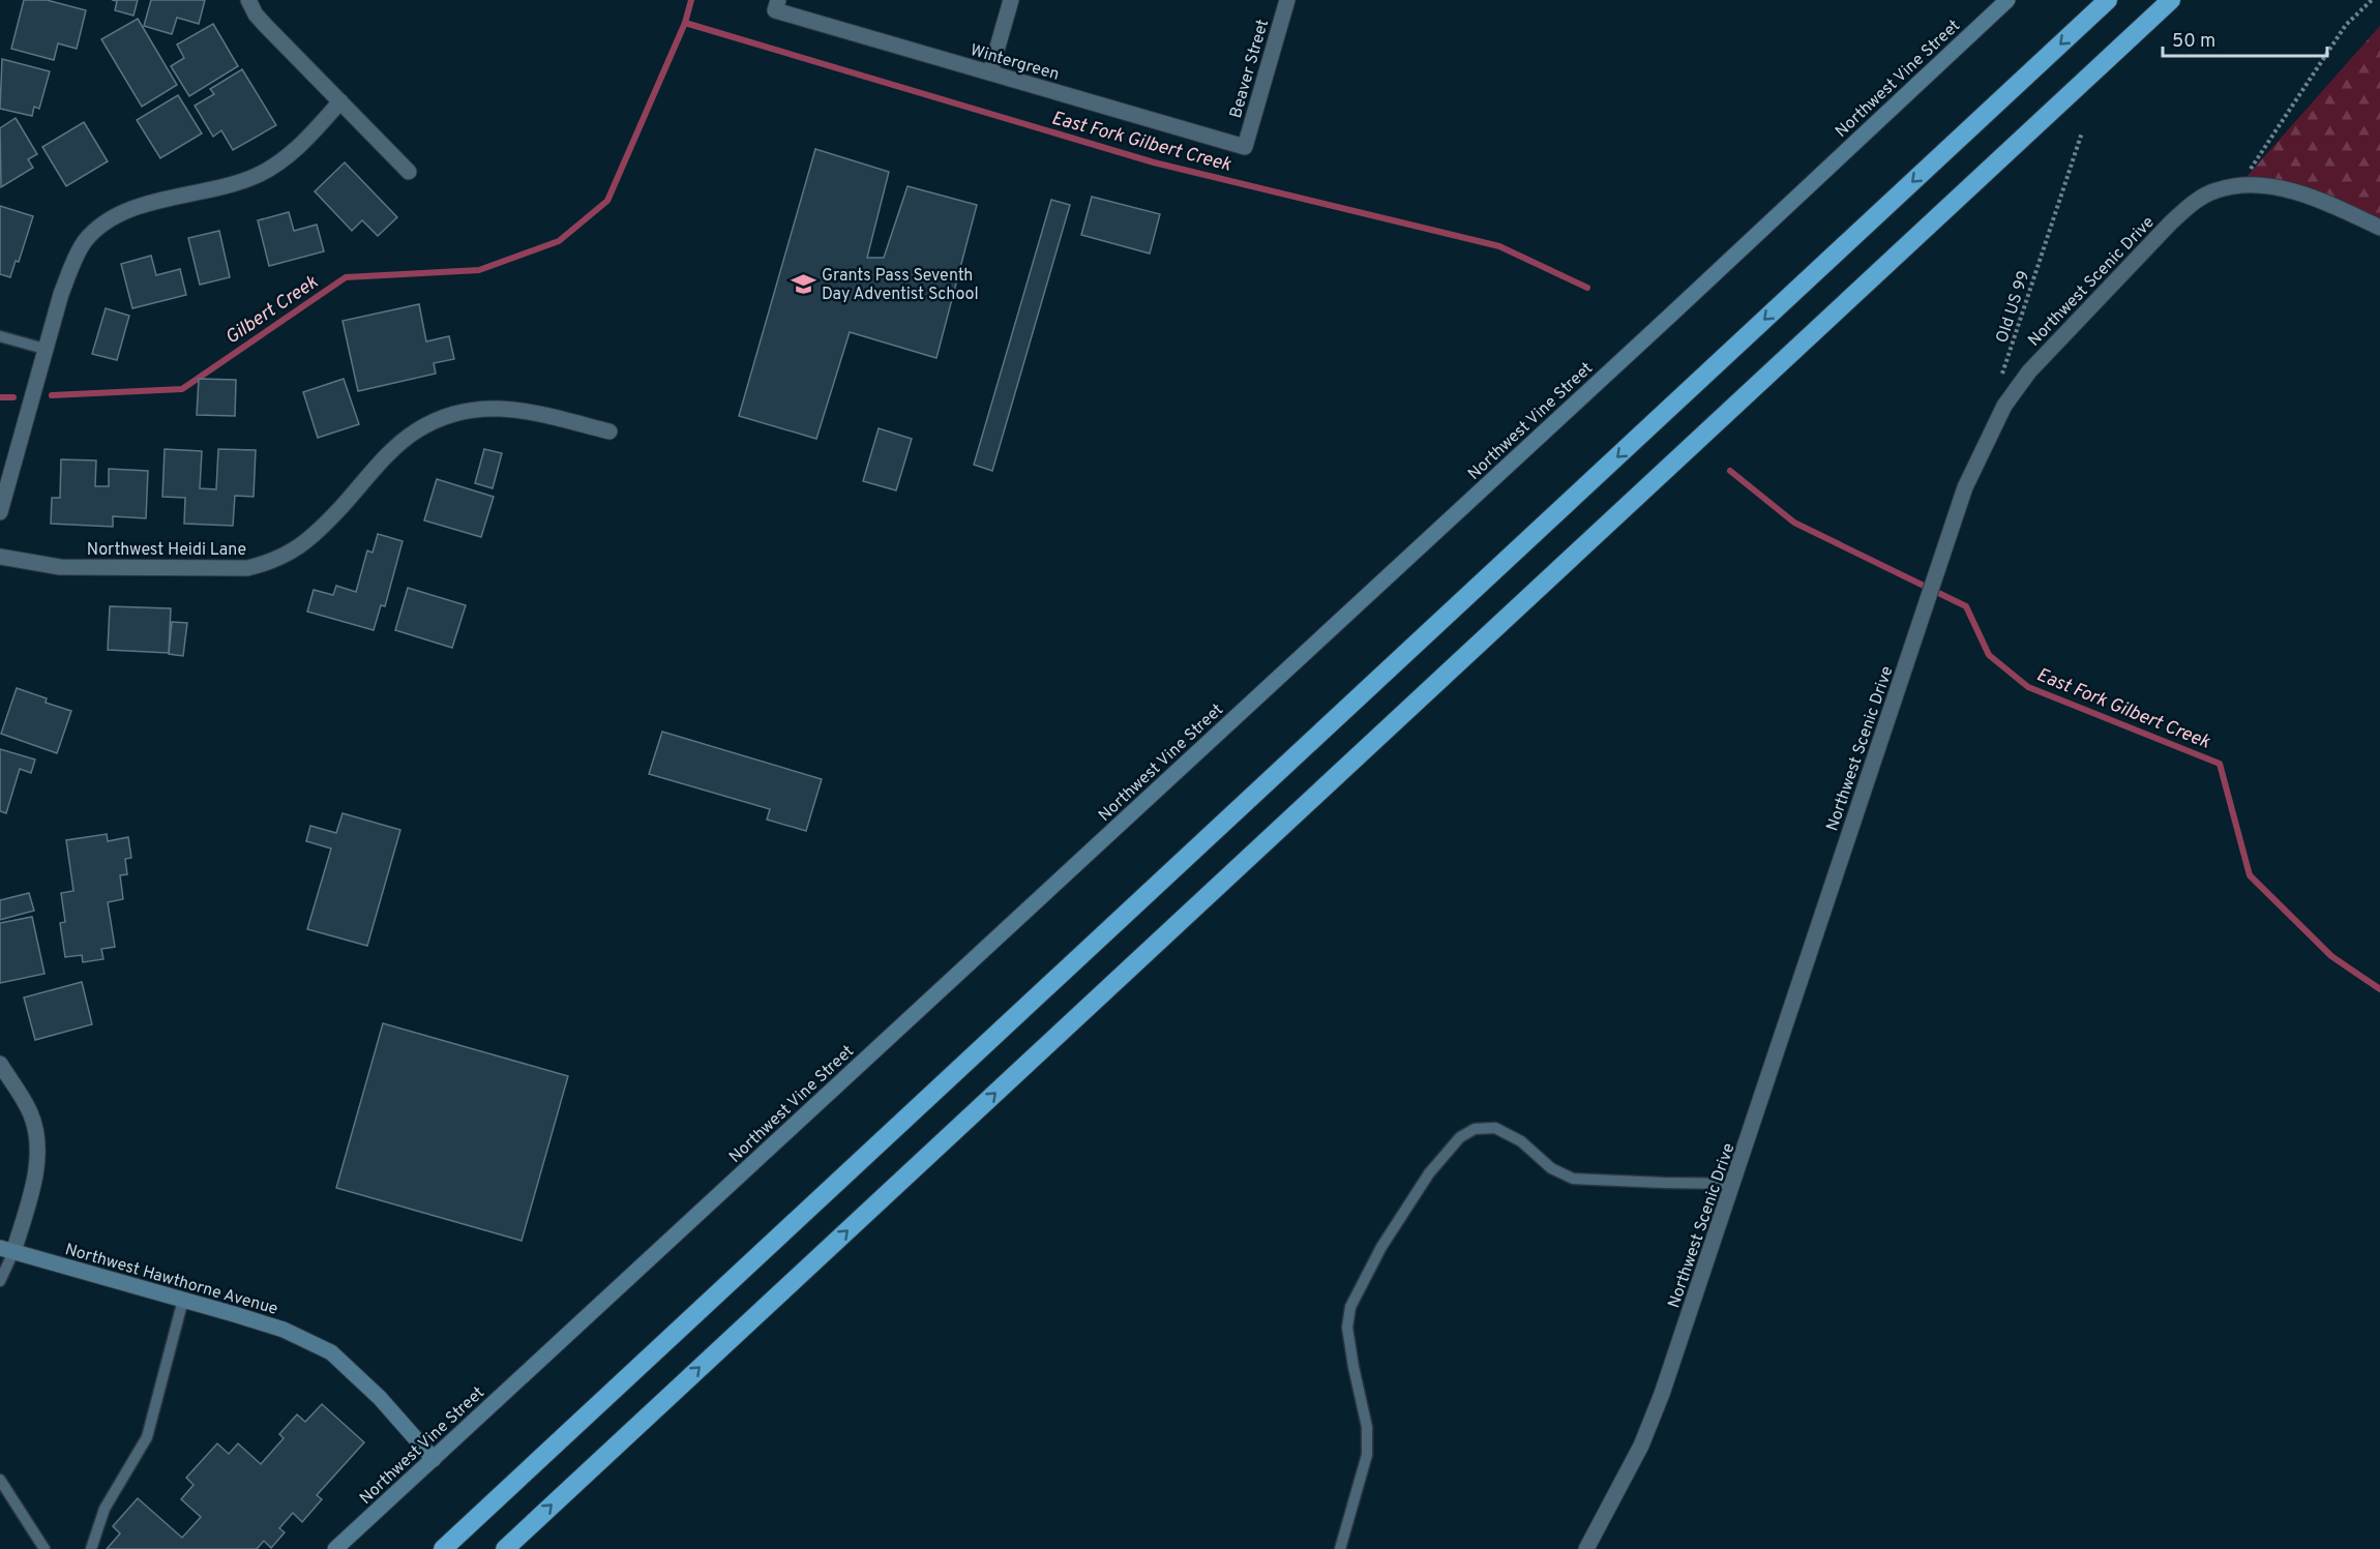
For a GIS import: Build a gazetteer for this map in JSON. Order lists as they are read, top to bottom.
{
  "streets": {
    "street": [
      "Wintergreen",
      "Beaver Street",
      "Northwest Vine Street",
      "Northwest Scenic Drive",
      "Northwest Heidi Lane",
      "Northwest Hawthorne Avenue"
    ],
    "path": ["Old US 99"]
  },
  "crossings": [
    ["Wintergreen", "Beaver Street"],
    ["Northwest Vine Street", "Northwest Hawthorne Avenue"]
  ],
  "water": ["East Fork Gilbert Creek", "Gilbert Creek"],
  "places": {
    "school or university": ["Grants Pass Seventh Day Adventist School"]
  },
  "scale_bar": "50 m"
}
